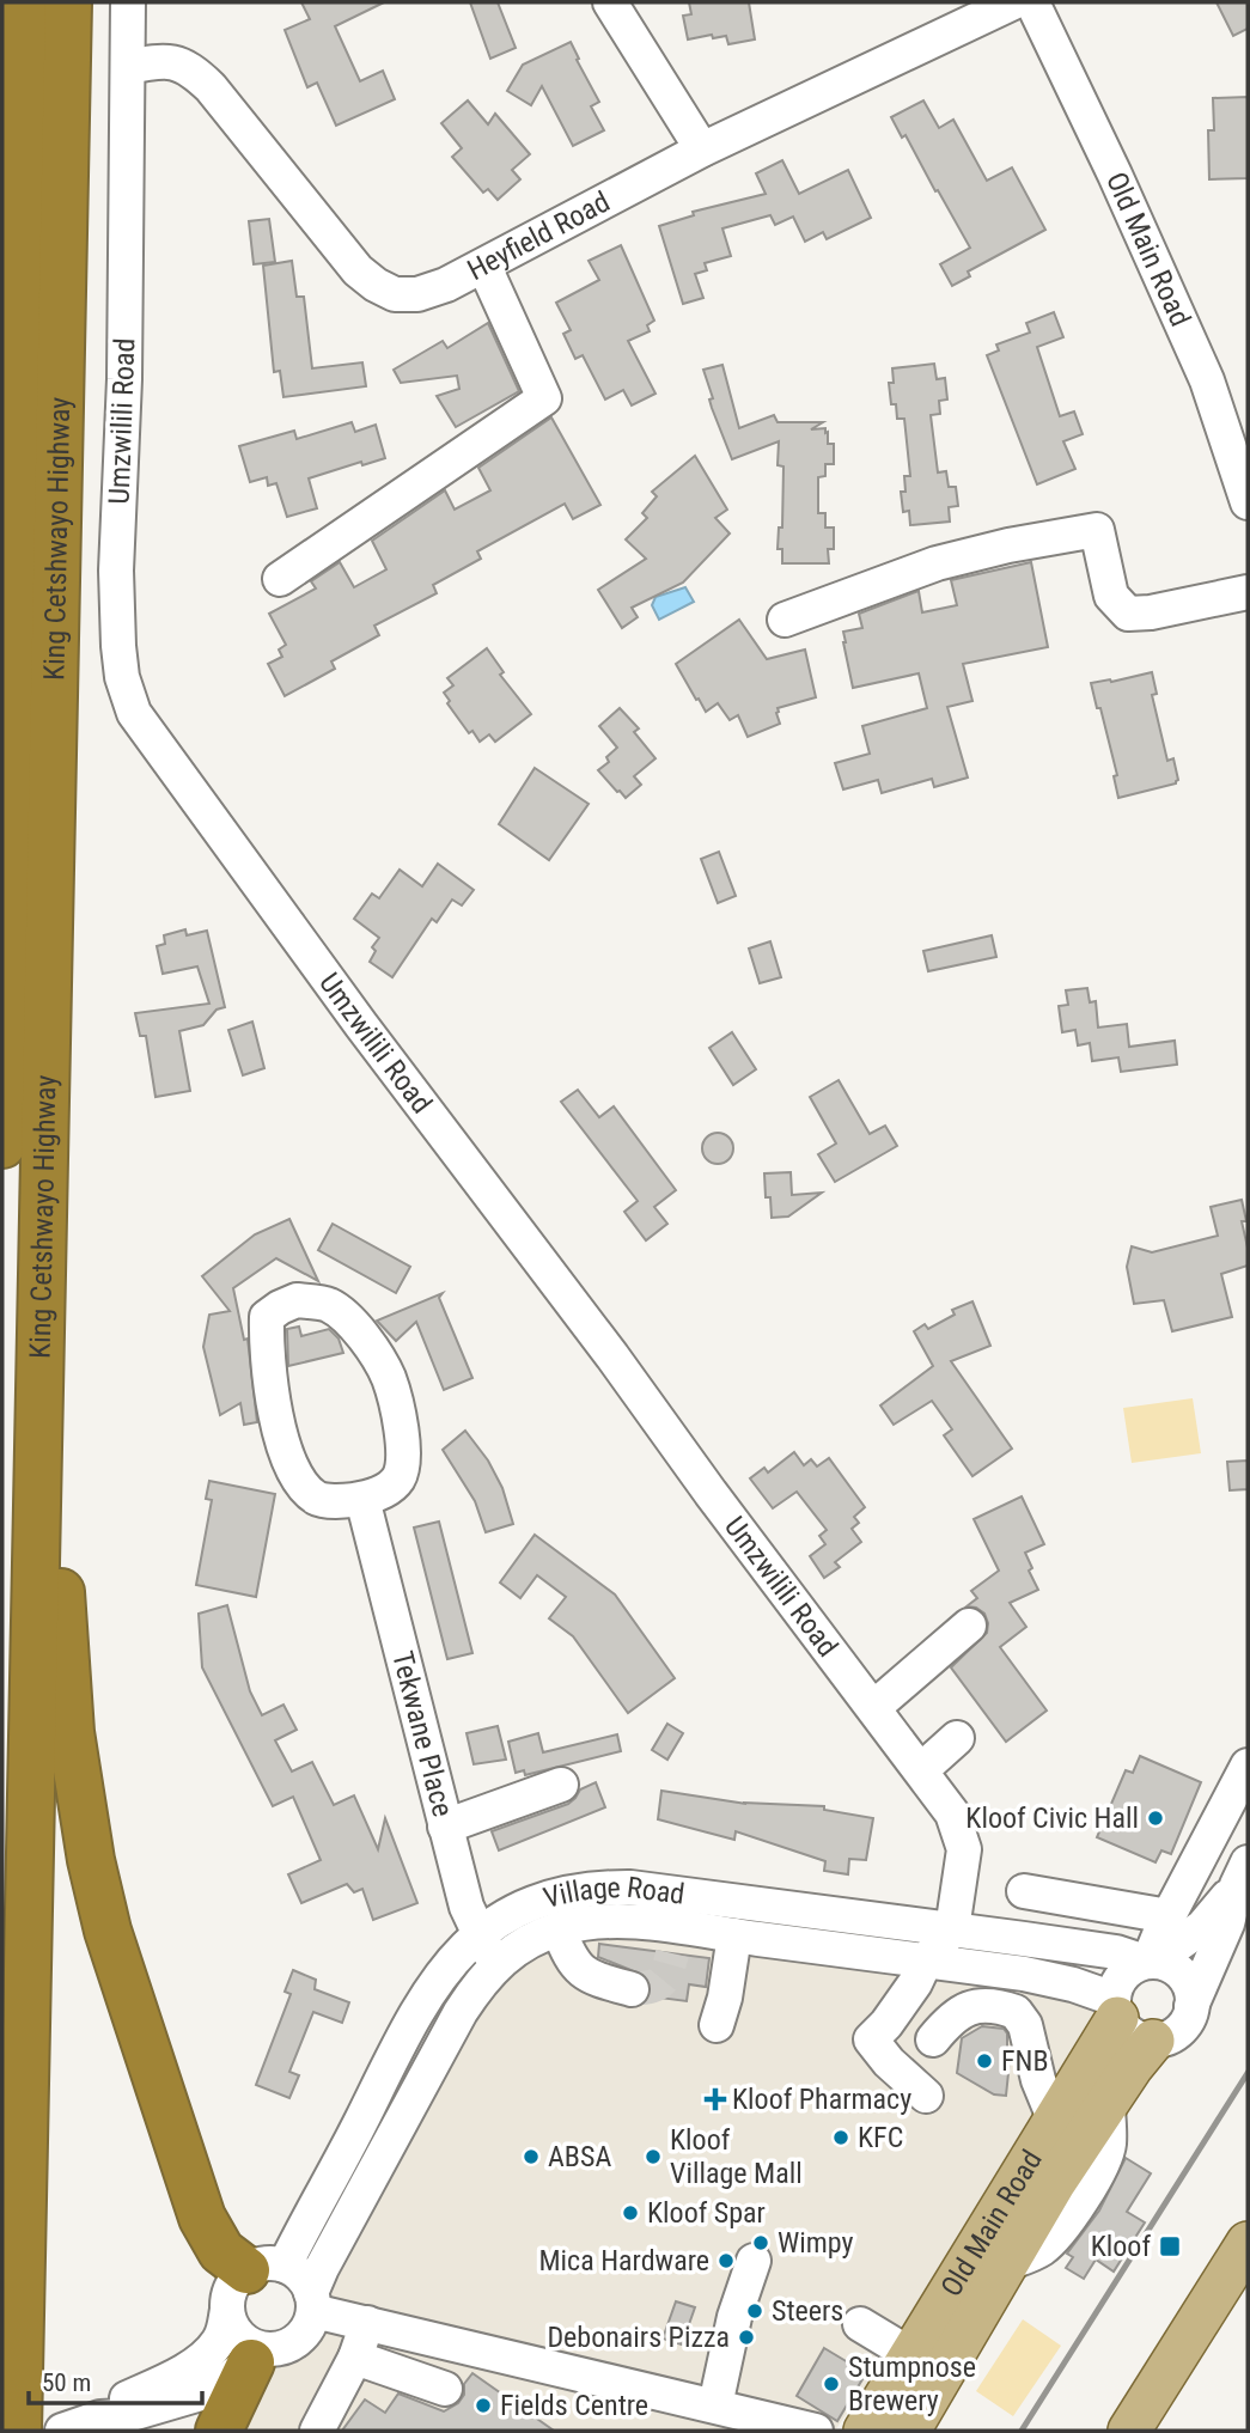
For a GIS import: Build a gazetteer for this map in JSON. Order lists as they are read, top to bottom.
{
  "streets": {
    "highway": ["King Cetshwayo Highway"],
    "main road": ["Old Main Road"],
    "street": [
      "Heyfield Road",
      "Umzwilili Road",
      "Tekwane Place",
      "Village Road"
    ]
  },
  "crossings": [
    ["Heyfield Road", "Umzwilili Road"],
    ["Old Main Road", "Village Road"],
    ["Umzwilili Road", "Village Road"],
    ["Tekwane Place", "Village Road"]
  ],
  "places": {
    "other": [
      "Kloof Civic Hall",
      "FNB",
      "KFC",
      "ABSA",
      "Kloof Village Mall",
      "Kloof Spar",
      "Wimpy",
      "Mica Hardware",
      "Steers",
      "Debonairs Pizza",
      "Stumpnose Brewery",
      "Fields Centre"
    ],
    "health": ["Kloof Pharmacy"],
    "transit": ["Kloof"]
  },
  "scale_bar": "50 m"
}
